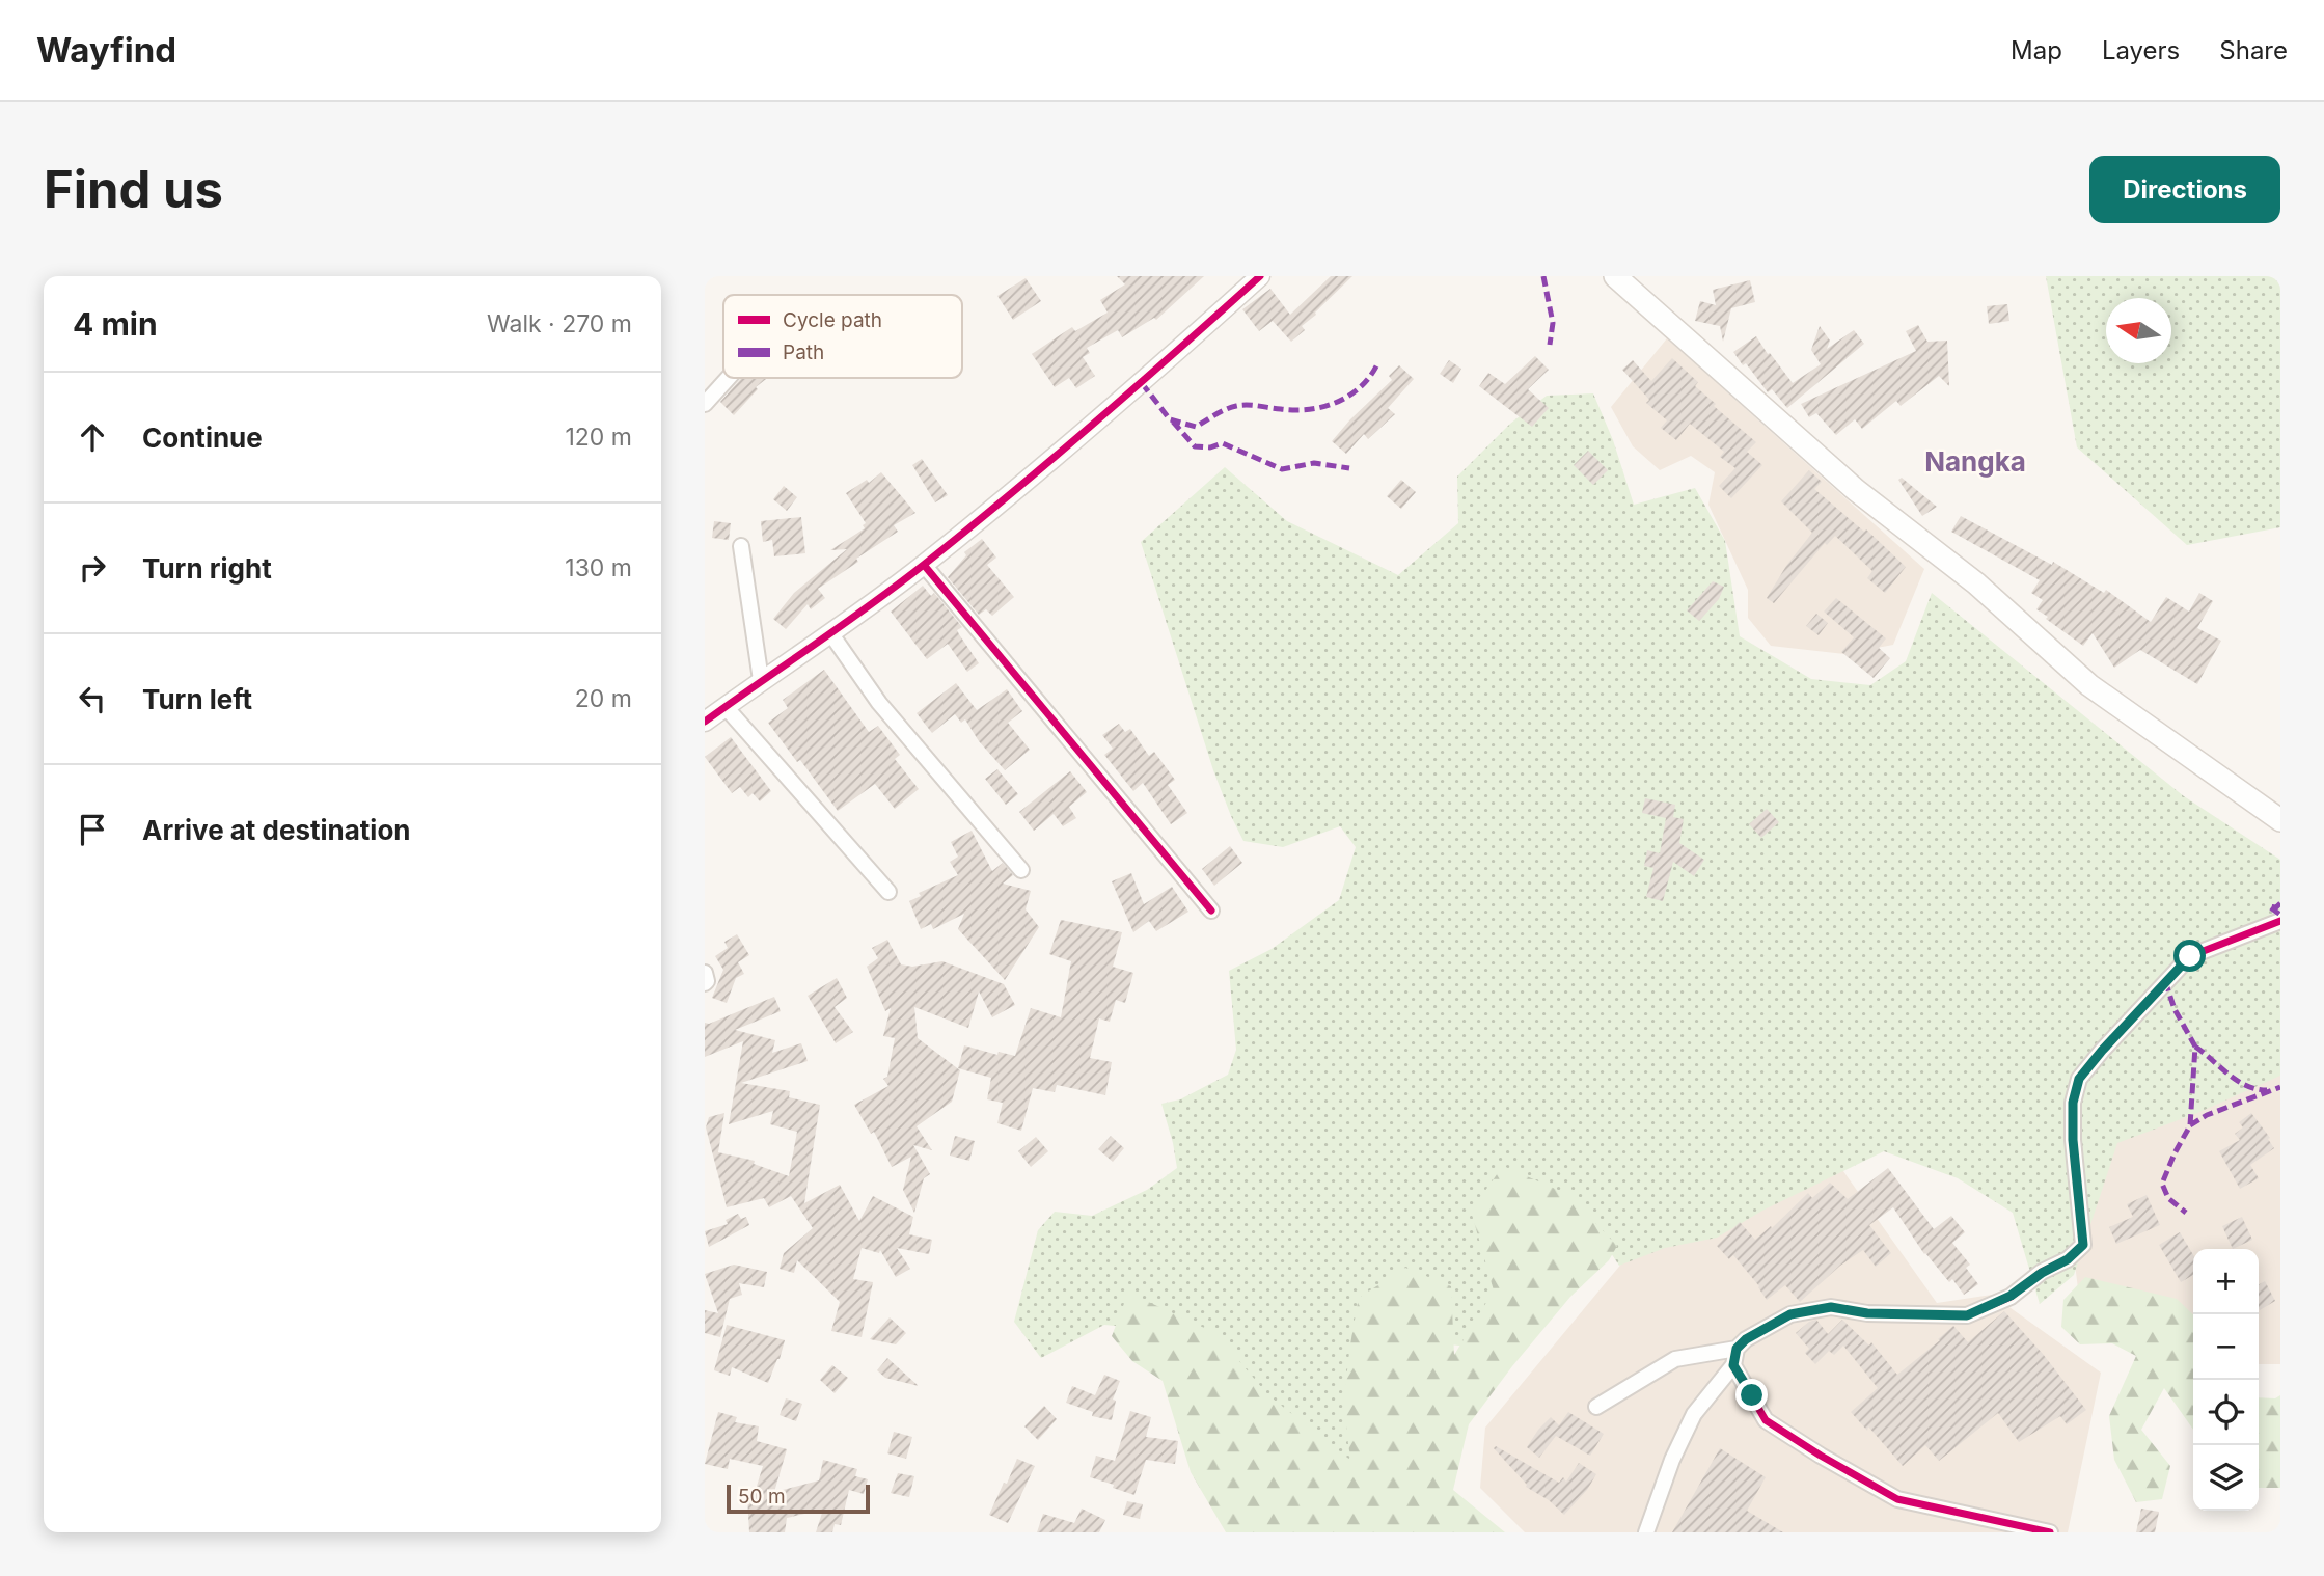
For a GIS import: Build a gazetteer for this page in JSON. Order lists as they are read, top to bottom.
{
  "districts": ["Nangka"],
  "legend": ["Cycle path", "Path"],
  "scale_bar": "50 m",
  "north": "left",
  "page": {
    "header": "Wayfind",
    "nav": ["Map", "Layers", "Share"],
    "buttons": "Directions",
    "title": "Find us",
    "heading": ["4 min", "Walk · 270 m"],
    "list": [
      ["Continue", "120 m"],
      ["Turn right", "130 m"],
      ["Turn left", "20 m"],
      "Arrive at destination"
    ],
    "map_buttons": ["+", "−"],
    "scale": "50 m"
  }
}
